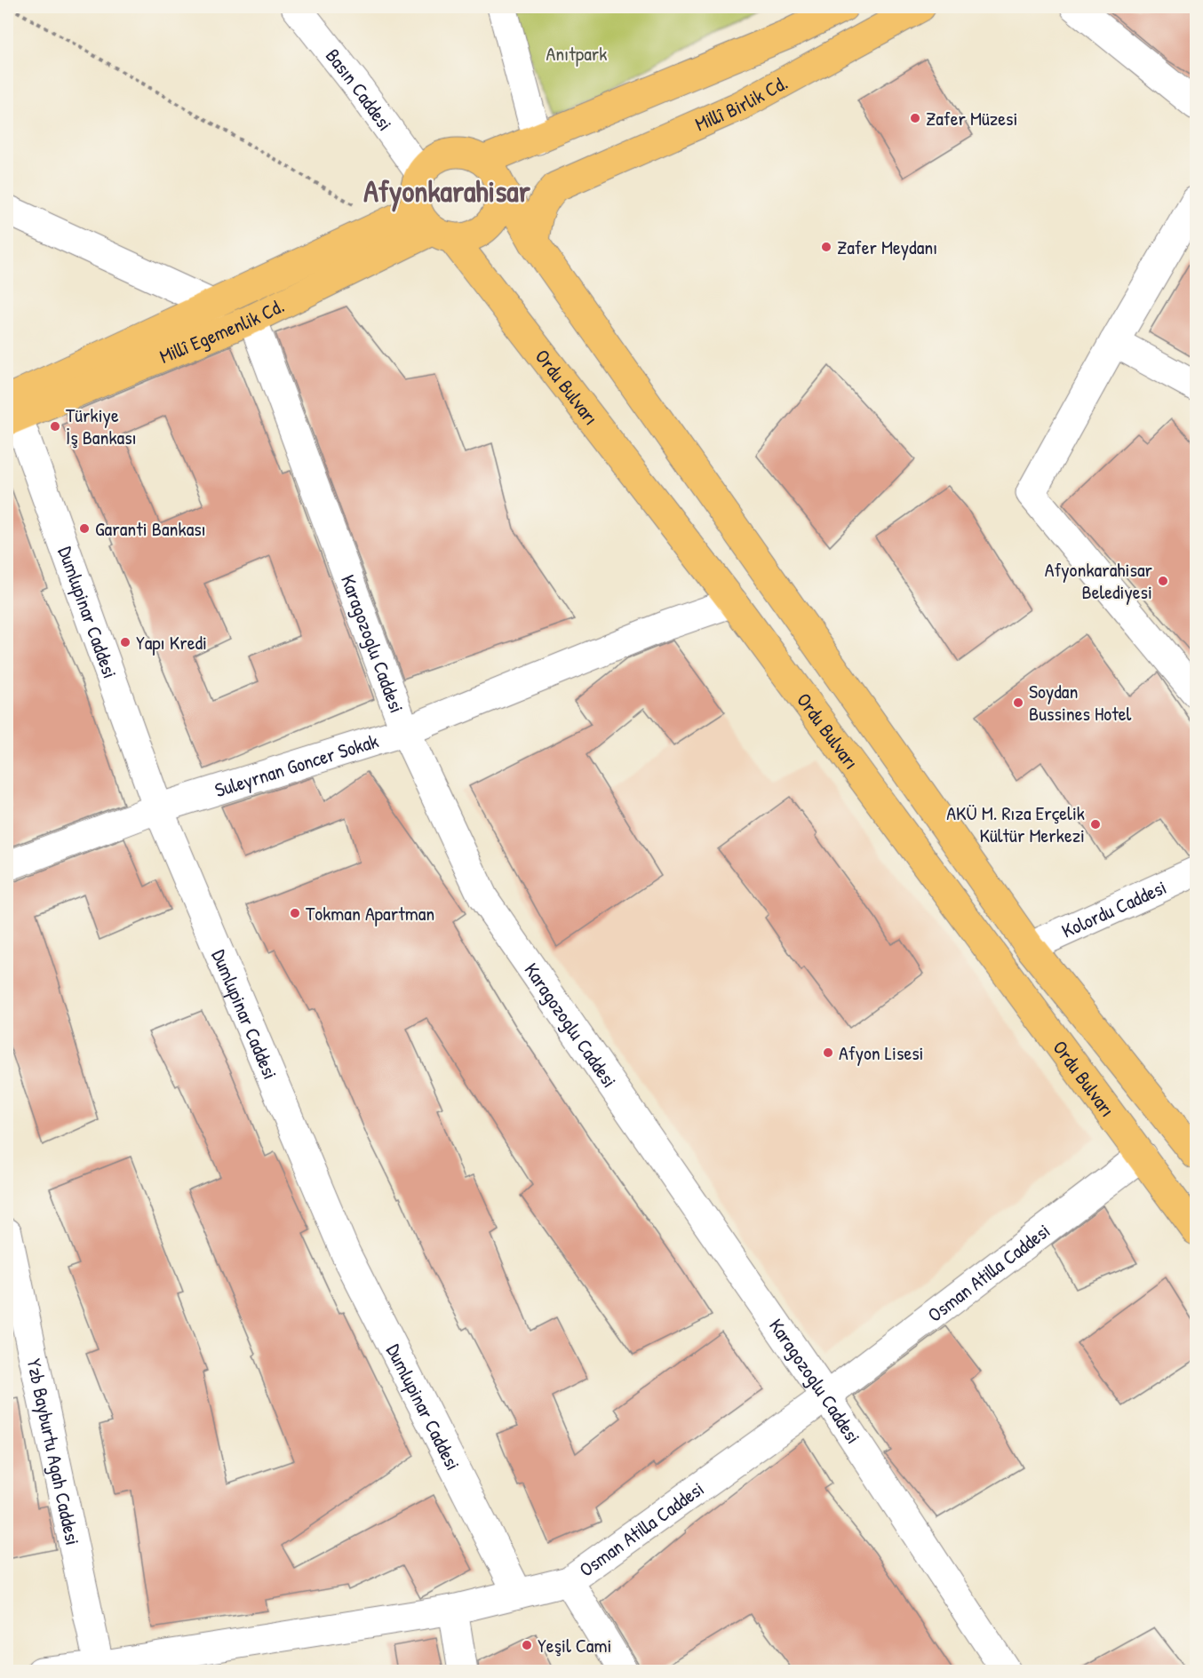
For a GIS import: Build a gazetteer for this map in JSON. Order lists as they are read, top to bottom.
{
  "streets": {
    "main road": ["Millî Birlik Cd.", "Millî Egemenlik Cd.", "Ordu Bulvarı"],
    "street": [
      "Basın Caddesi",
      "Dumlupinar Caddesi",
      "Karagozoglu Caddesi",
      "Suleyrnan Goncer Sokak",
      "Kolordu Caddesi",
      "Osman Atilla Caddesi",
      "Yzb Bayburtu Agah Caddesi"
    ]
  },
  "crossings": [
    ["Basın Caddesi", "Millî Birlik Cd."],
    ["Basın Caddesi", "Millî Egemenlik Cd."],
    ["Basın Caddesi", "Ordu Bulvarı"],
    ["Millî Birlik Cd.", "Millî Egemenlik Cd."],
    ["Millî Birlik Cd.", "Ordu Bulvarı"],
    ["Millî Egemenlik Cd.", "Ordu Bulvarı"],
    ["Millî Egemenlik Cd.", "Dumlupinar Caddesi"],
    ["Millî Egemenlik Cd.", "Karagozoglu Caddesi"],
    ["Ordu Bulvarı", "Suleyrnan Goncer Sokak"],
    ["Ordu Bulvarı", "Kolordu Caddesi"],
    ["Ordu Bulvarı", "Osman Atilla Caddesi"],
    ["Dumlupinar Caddesi", "Suleyrnan Goncer Sokak"],
    ["Dumlupinar Caddesi", "Osman Atilla Caddesi"],
    ["Karagozoglu Caddesi", "Suleyrnan Goncer Sokak"],
    ["Karagozoglu Caddesi", "Osman Atilla Caddesi"],
    ["Osman Atilla Caddesi", "Yzb Bayburtu Agah Caddesi"]
  ],
  "districts": ["Afyonkarahisar"],
  "parks": ["Anıtpark"],
  "places": [
    "Zafer Müzesi",
    "Zafer Meydanı",
    "Türkiye İş Bankası",
    "Garanti Bankası",
    "Afyonkarahisar Belediyesi",
    "Yapı Kredi",
    "Soydan Bussines Hotel",
    "AKÜ M. Rıza Erçelik Kültür Merkezi",
    "Tokman Apartman",
    "Afyon Lisesi",
    "Yeşil Cami"
  ]
}
